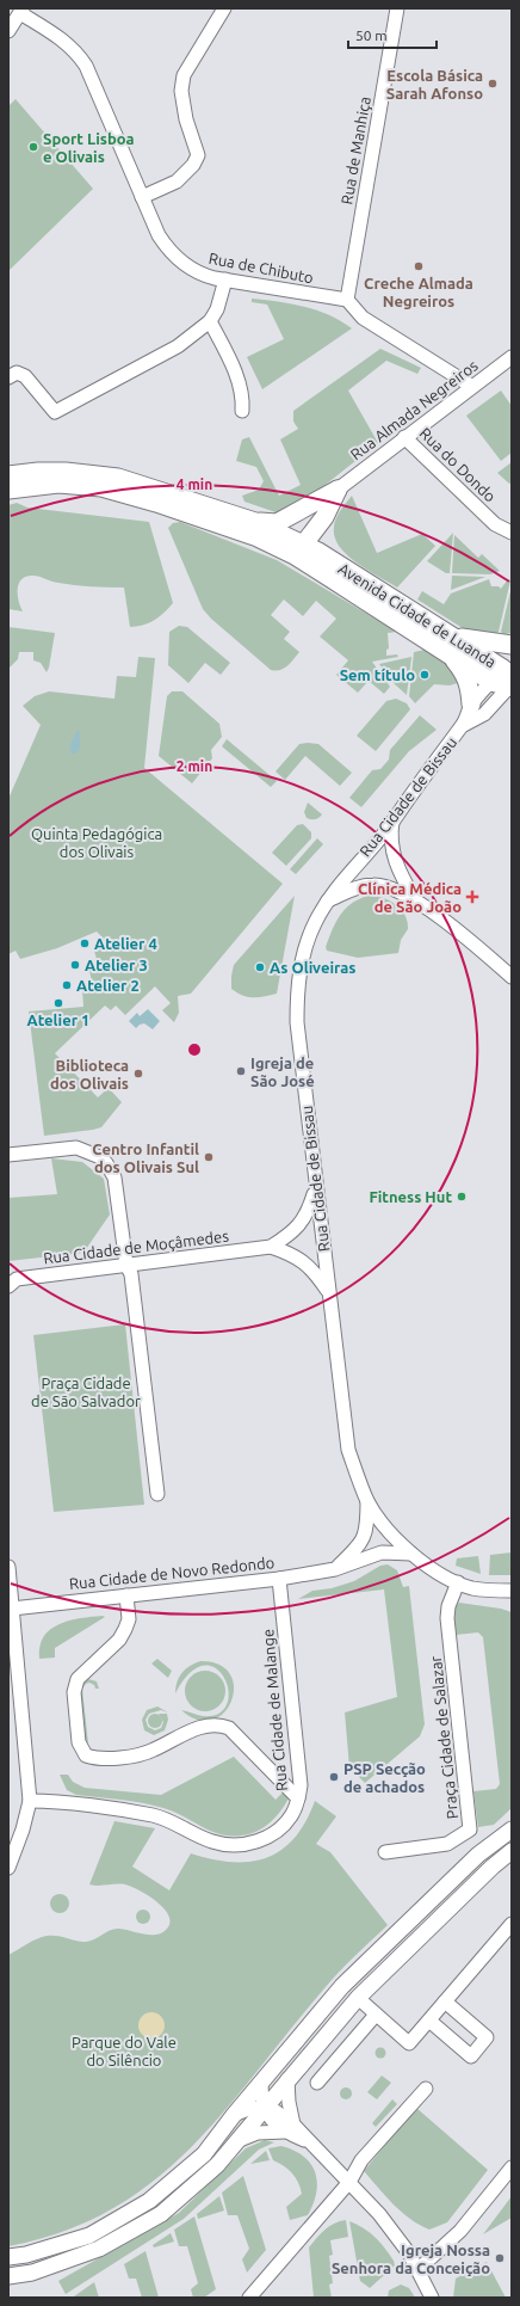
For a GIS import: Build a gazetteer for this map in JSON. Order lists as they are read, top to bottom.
{
  "streets": {
    "main road": ["Avenida Cidade de Luanda"],
    "street": [
      "Rua de Manhiça",
      "Rua de Chibuto",
      "Rua Almada Negreiros",
      "Rua do Dondo",
      "Rua Cidade de Bissau",
      "Rua Cidade de Moçâmedes",
      "Rua Cidade de Novo Redondo",
      "Rua Cidade de Malange",
      "Praça Cidade de Salazar"
    ]
  },
  "crossings": [
    ["Rua de Manhiça", "Rua de Chibuto"],
    ["Rua Almada Negreiros", "Rua do Dondo"],
    ["Avenida Cidade de Luanda", "Rua Cidade de Bissau"],
    ["Rua Cidade de Bissau", "Rua Cidade de Moçâmedes"],
    ["Rua Cidade de Bissau", "Rua Cidade de Novo Redondo"],
    ["Rua Cidade de Bissau", "Praça Cidade de Salazar"],
    ["Rua Cidade de Novo Redondo", "Rua Cidade de Malange"]
  ],
  "parks": ["Quinta Pedagógica dos Olivais", "Praça Cidade de São Salvador", "Parque do Vale do Silêncio"],
  "places": {
    "other": [
      "Escola Básica Sarah Afonso",
      "Sport Lisboa e Olivais",
      "Creche Almada Negreiros",
      "Sem título",
      "Atelier 4",
      "Atelier 3",
      "As Oliveiras",
      "Atelier 2",
      "Atelier 1",
      "Igreja de São José",
      "Biblioteca dos Olivais",
      "Centro Infantil dos Olivais Sul",
      "Fitness Hut",
      "PSP Secção de achados",
      "Igreja Nossa Senhora da Conceição"
    ],
    "health": ["Clínica Médica de São João"]
  },
  "scale_bar": "50 m",
  "rings": ["4 min", "2 min"]
}
